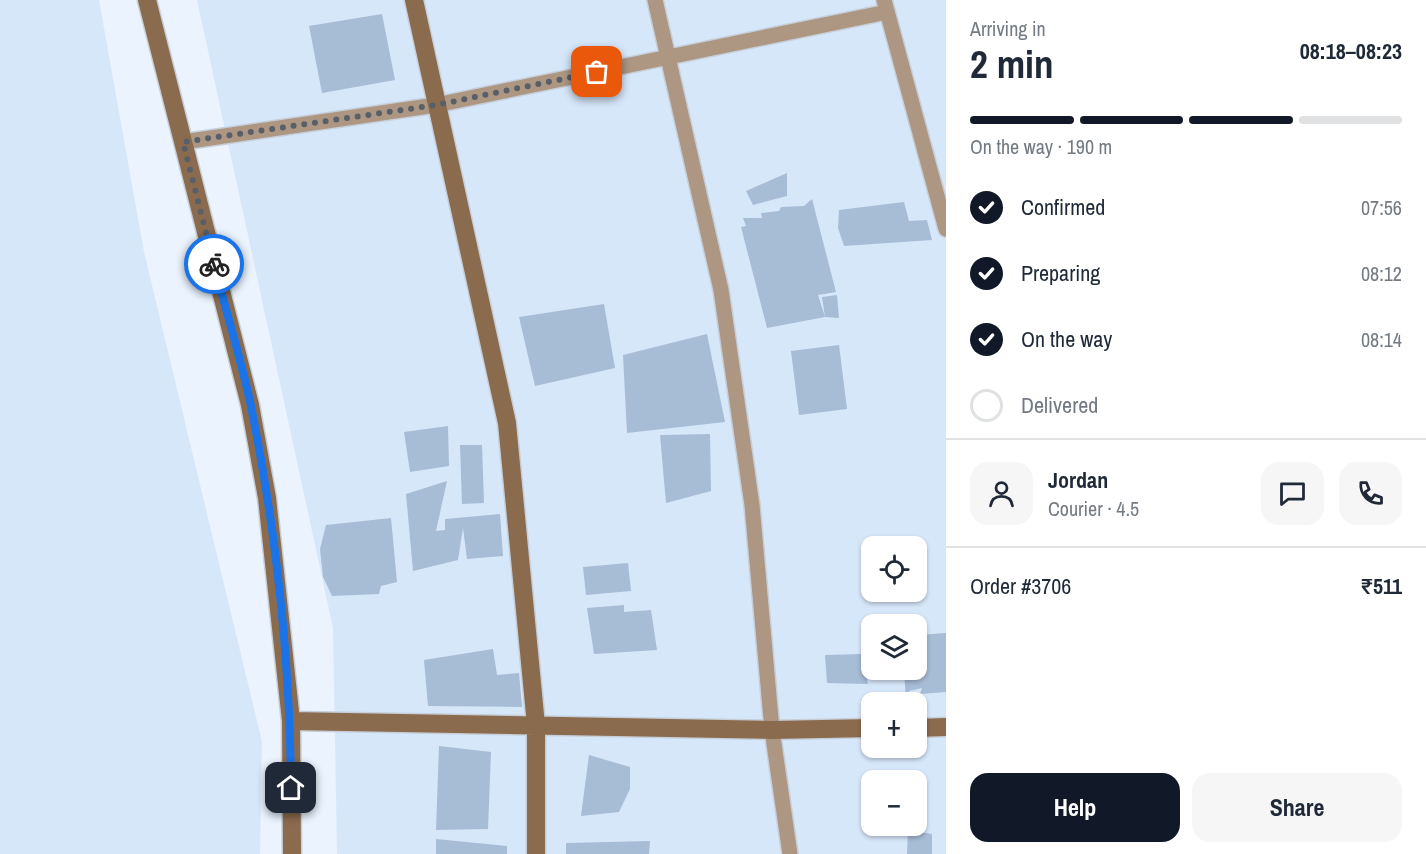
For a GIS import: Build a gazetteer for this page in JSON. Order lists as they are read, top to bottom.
{
  "page": {
    "heading": ["2 min", "Arriving in", "08:18–08:23"],
    "panel": [
      "Jordan",
      "Courier · 4.5",
      "Order #3706",
      "₹511"
    ],
    "bar": "On the way · 190 m",
    "list": [
      ["Confirmed", "07:56"],
      ["Preparing", "08:12"],
      ["On the way", "08:14"],
      "Delivered"
    ],
    "map_buttons": ["+", "−"],
    "buttons": ["Help", "Share"]
  }
}
